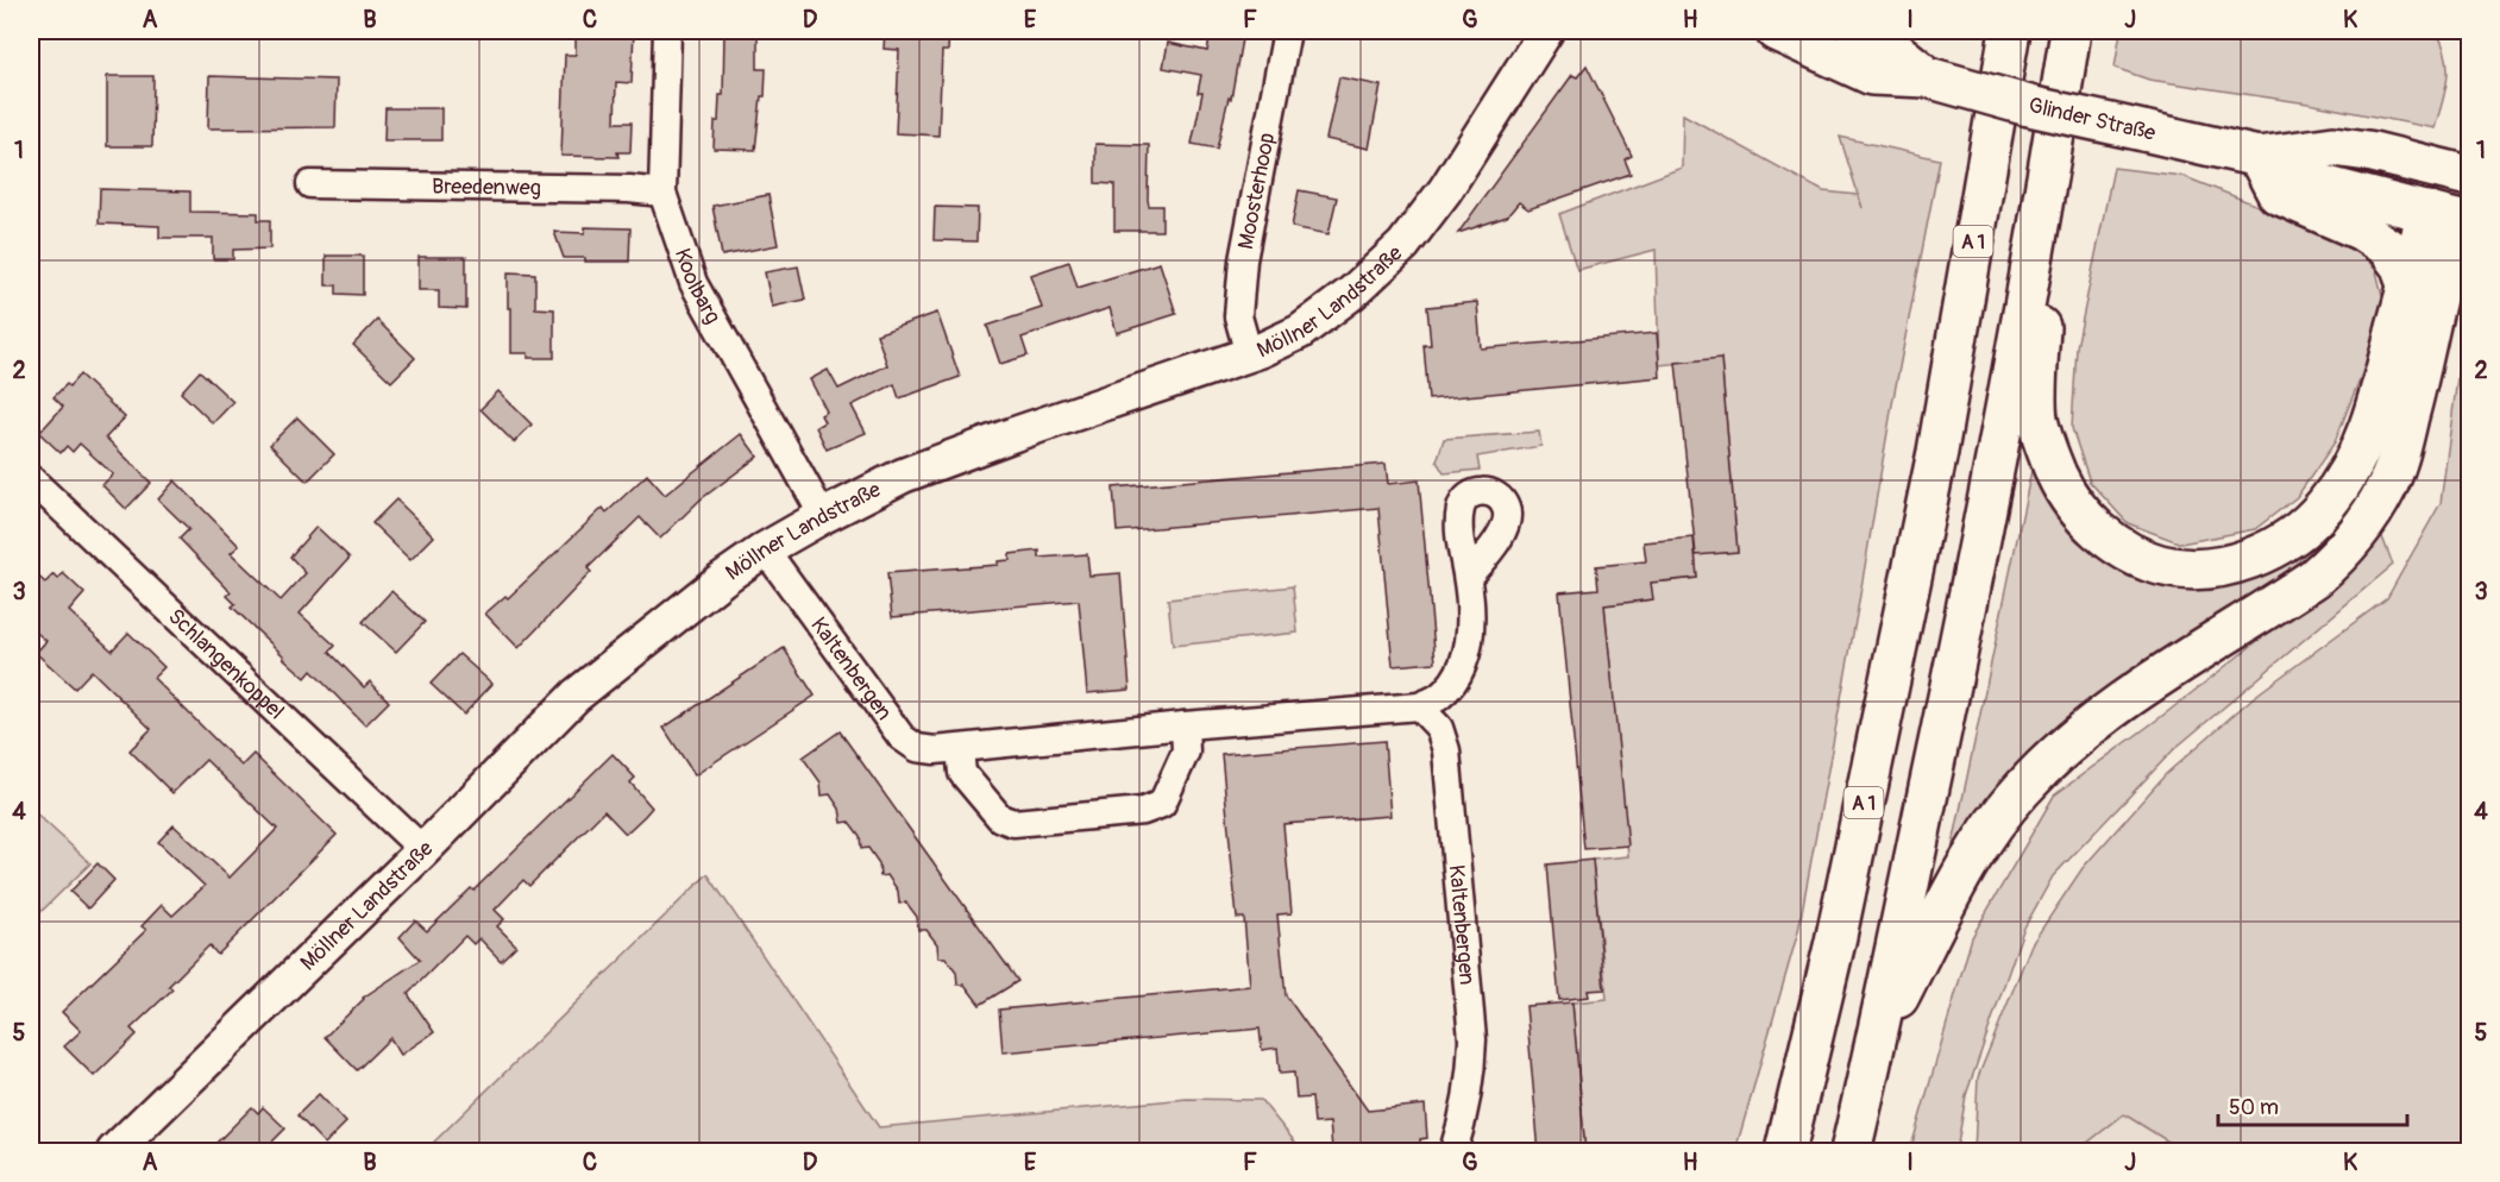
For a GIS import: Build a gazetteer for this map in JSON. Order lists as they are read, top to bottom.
{
  "streets": {
    "main road": ["Glinder Straße", "A 1"],
    "street": [
      "Breedenweg",
      "Moosterhoop",
      "Koolbarg",
      "Möllner Landstraße",
      "Schlangenkoppel",
      "Kaltenbergen"
    ]
  },
  "crossings": [
    ["Breedenweg", "Koolbarg"],
    ["Moosterhoop", "Möllner Landstraße"],
    ["Koolbarg", "Möllner Landstraße"],
    ["Möllner Landstraße", "Schlangenkoppel"],
    ["Möllner Landstraße", "Kaltenbergen"]
  ],
  "scale_bar": "50 m",
  "grid": {
    "columns": [
      "A",
      "B",
      "C",
      "D",
      "E",
      "F",
      "G",
      "H",
      "I",
      "J",
      "K"
    ],
    "rows": [
      "1",
      "2",
      "3",
      "4",
      "5"
    ]
  }
}
